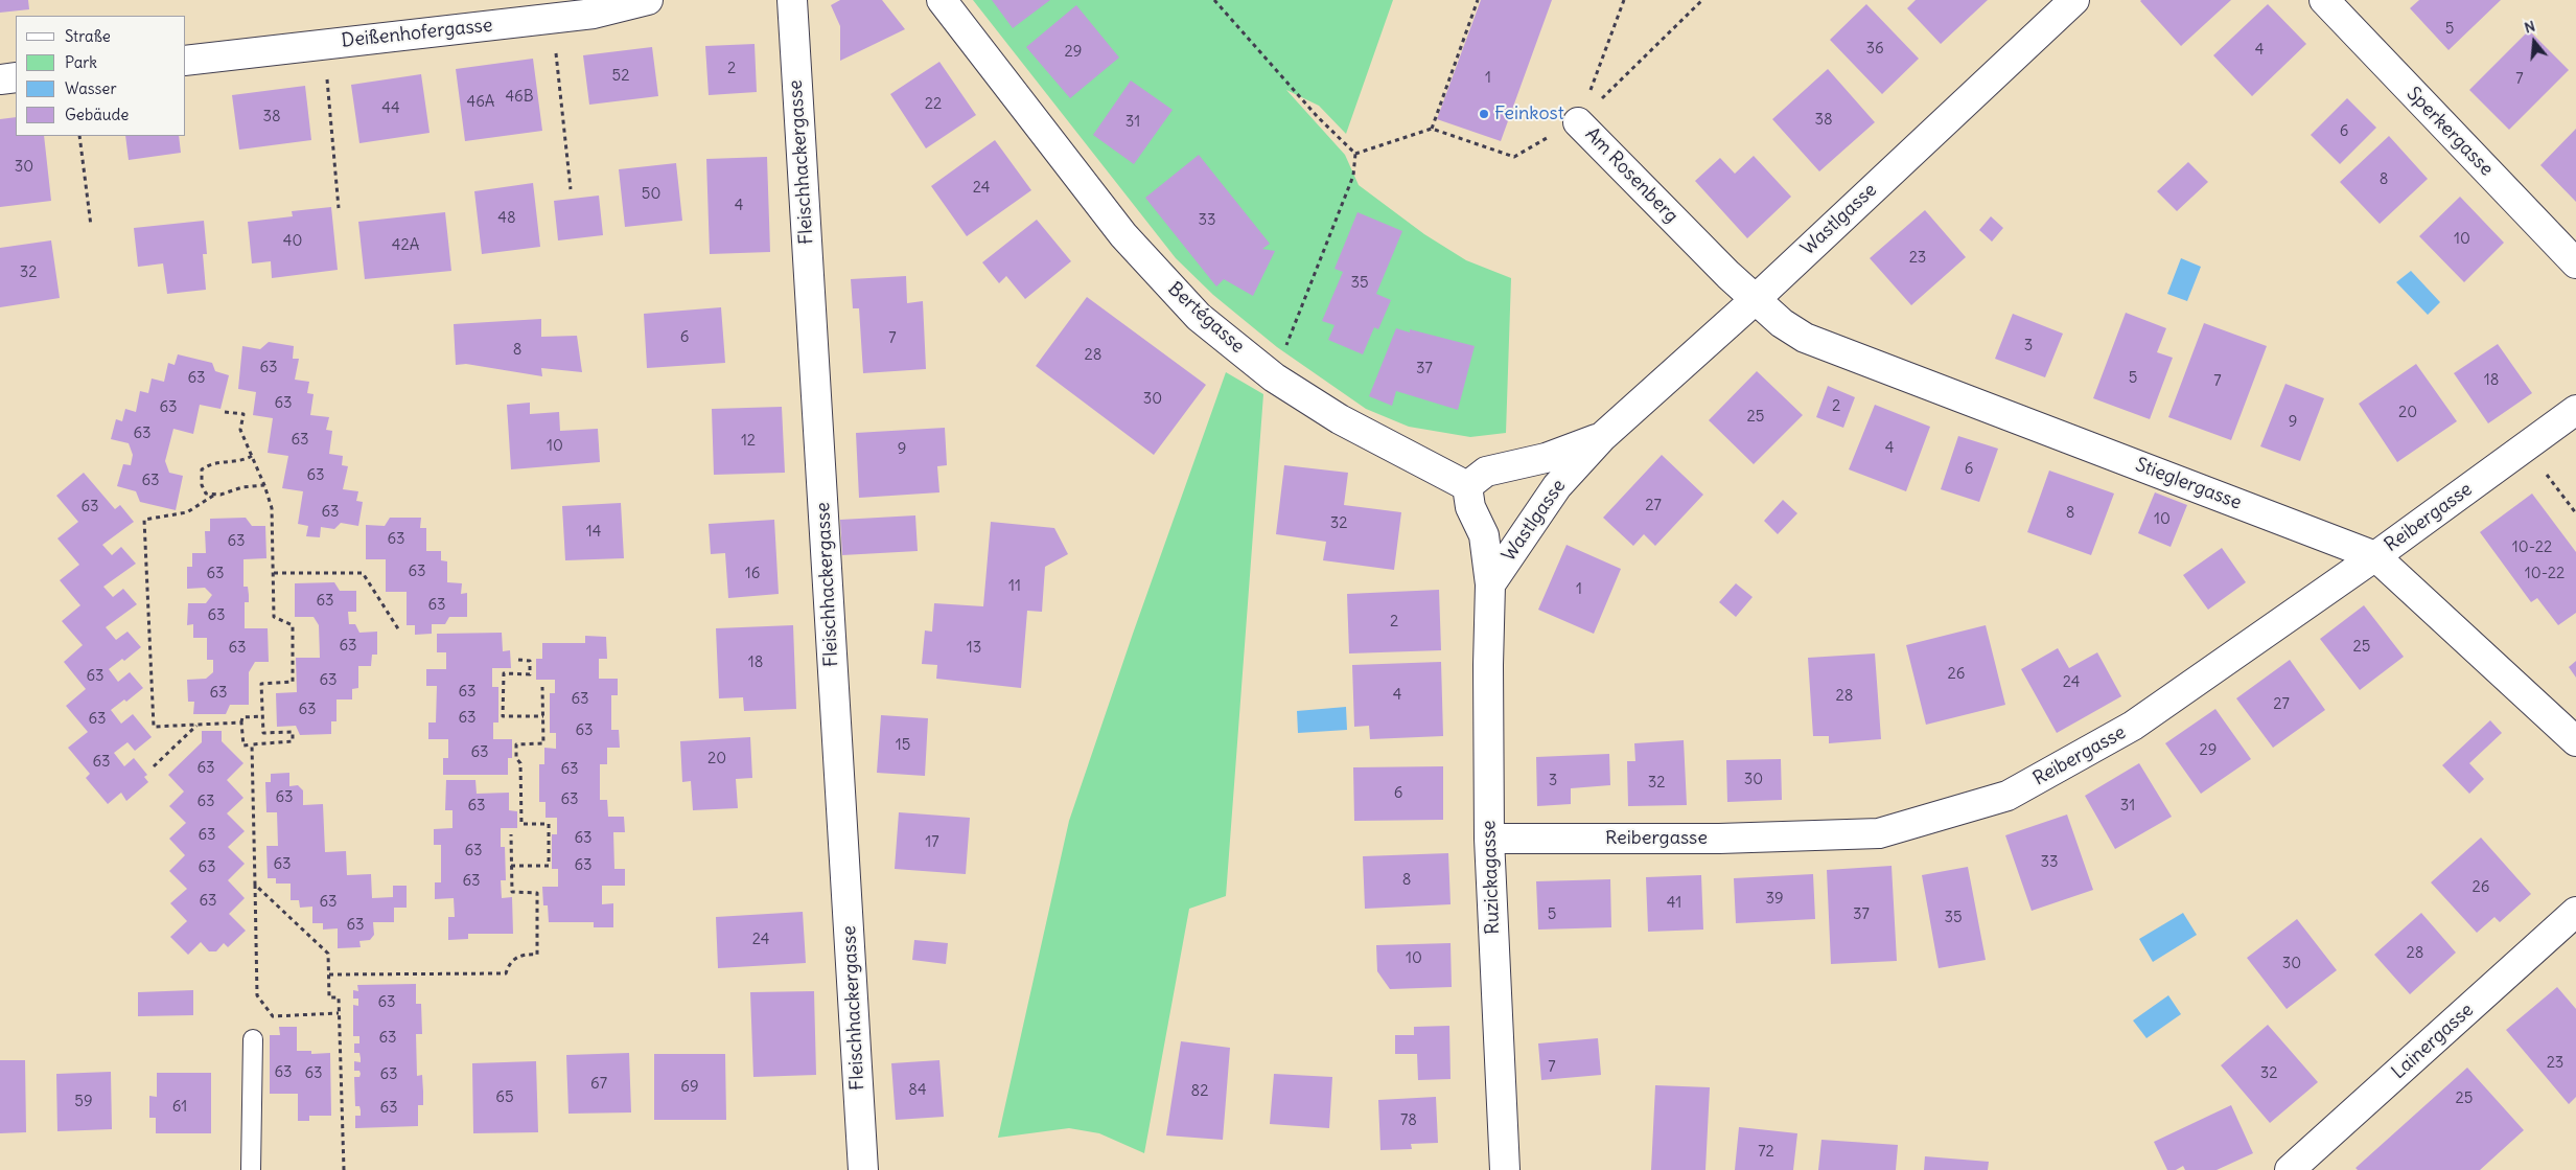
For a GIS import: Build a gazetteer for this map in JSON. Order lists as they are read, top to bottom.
{
  "streets": {
    "street": [
      "Deißenhofergasse",
      "Sperkergasse",
      "Fleischhackergasse",
      "Am Rosenberg",
      "Wastlgasse",
      "Bertégasse",
      "Stieglergasse",
      "Reibergasse",
      "Ruzickagasse",
      "Lainergasse"
    ]
  },
  "crossings": [
    ["Am Rosenberg", "Wastlgasse"],
    ["Am Rosenberg", "Stieglergasse"],
    ["Wastlgasse", "Bertégasse"],
    ["Wastlgasse", "Stieglergasse"],
    ["Wastlgasse", "Ruzickagasse"],
    ["Stieglergasse", "Reibergasse"],
    ["Reibergasse", "Ruzickagasse"]
  ],
  "places": ["Feinkost"],
  "house_numbers": [
    "5",
    "36",
    "4",
    "29",
    "2",
    "52",
    "1",
    "7",
    "46B",
    "46A",
    "22",
    "44",
    "38",
    "38",
    "31",
    "6",
    "30",
    "8",
    "24",
    "50",
    "4",
    "48",
    "33",
    "10",
    "40",
    "42A",
    "23",
    "32",
    "35",
    "6",
    "7",
    "3",
    "8",
    "28",
    "63",
    "37",
    "63",
    "5",
    "18",
    "7",
    "30",
    "63",
    "2",
    "63",
    "20",
    "25",
    "9",
    "63",
    "63",
    "12",
    "10",
    "4",
    "9",
    "6",
    "63",
    "63",
    "27",
    "63",
    "63",
    "8",
    "10",
    "32",
    "14",
    "63",
    "63",
    "10-22",
    "63",
    "63",
    "16",
    "10-22",
    "11",
    "1",
    "63",
    "63",
    "63",
    "2",
    "63",
    "25",
    "63",
    "13",
    "18",
    "26",
    "63",
    "63",
    "24",
    "63",
    "63",
    "4",
    "28",
    "63",
    "27",
    "63",
    "63",
    "63",
    "63",
    "15",
    "29",
    "63",
    "20",
    "63",
    "63",
    "63",
    "30",
    "3",
    "32",
    "6",
    "63",
    "63",
    "63",
    "63",
    "31",
    "63",
    "63",
    "17",
    "63",
    "33",
    "63",
    "63",
    "63",
    "8",
    "63",
    "26",
    "39",
    "63",
    "63",
    "41",
    "5",
    "37",
    "35",
    "63",
    "24",
    "28",
    "10",
    "30",
    "63",
    "63",
    "23",
    "7",
    "63",
    "63",
    "32",
    "63",
    "67",
    "69",
    "84",
    "82",
    "65",
    "25",
    "59",
    "61",
    "63",
    "78",
    "72"
  ],
  "legend": [
    "Straße",
    "Park",
    "Wasser",
    "Gebäude"
  ],
  "north": "top"
}
